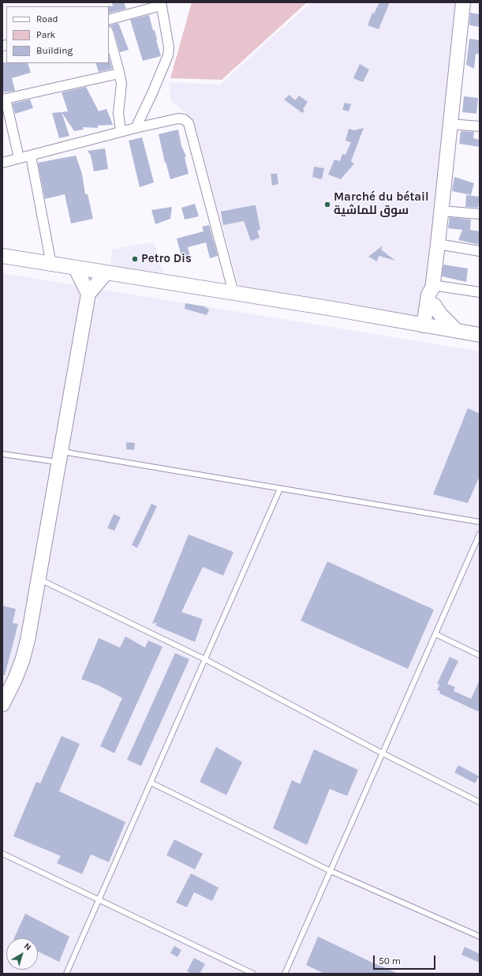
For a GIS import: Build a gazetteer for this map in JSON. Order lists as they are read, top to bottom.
{
  "places": ["Marché du bétail سوق للماشية", "Petro Dis"],
  "legend": ["Road", "Park", "Building"],
  "scale_bar": "50 m",
  "north": "top right"
}
